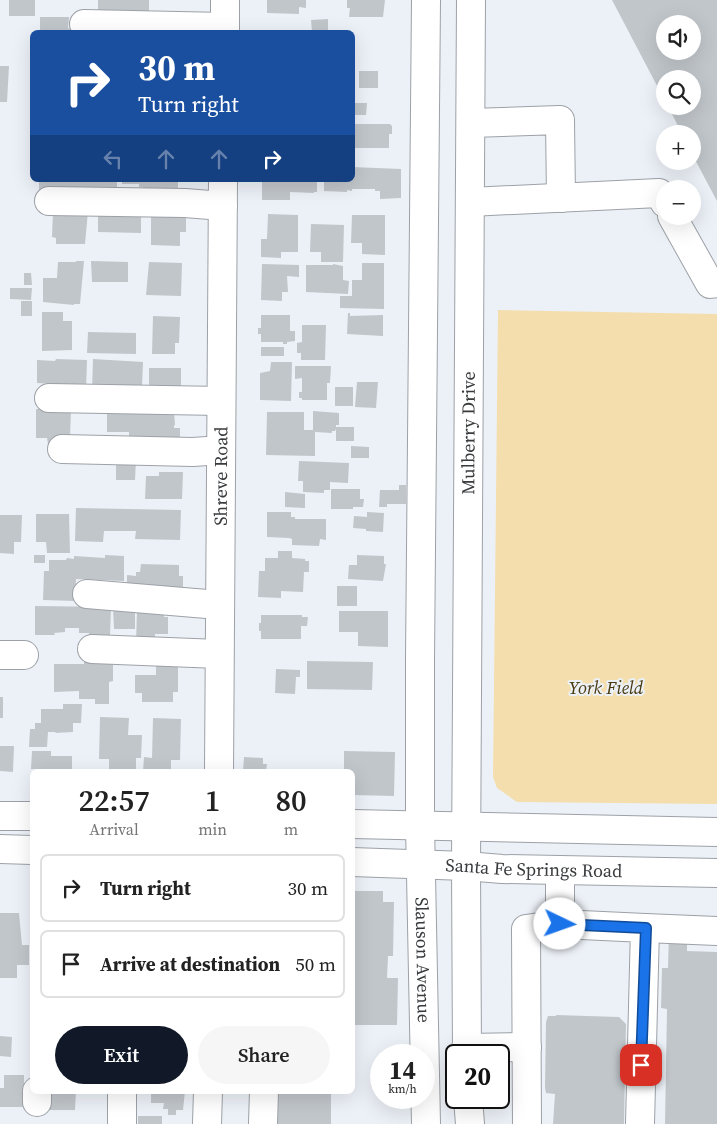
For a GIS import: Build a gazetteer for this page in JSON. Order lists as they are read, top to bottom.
{
  "streets": {
    "main road": [
      "Mulberry Drive",
      "Shreve Road",
      "Santa Fe Springs Road",
      "Slauson Avenue"
    ]
  },
  "crossings": [
    ["Mulberry Drive", "Santa Fe Springs Road"],
    ["Santa Fe Springs Road", "Slauson Avenue"]
  ],
  "parks": ["York Field"],
  "page": {
    "map_buttons": ["+", "−"],
    "turn": ["30 m", "Turn right"],
    "eta": [
      "22:57",
      "Arrival",
      "1",
      "min",
      "80",
      "m"
    ],
    "list": [
      {
        "name": "Turn right",
        "value": "30 m"
      },
      {
        "name": "Arrive at destination",
        "value": "50 m"
      }
    ],
    "buttons": ["Exit", "Share"],
    "speed": "14 km/h",
    "limit": "20"
  }
}
